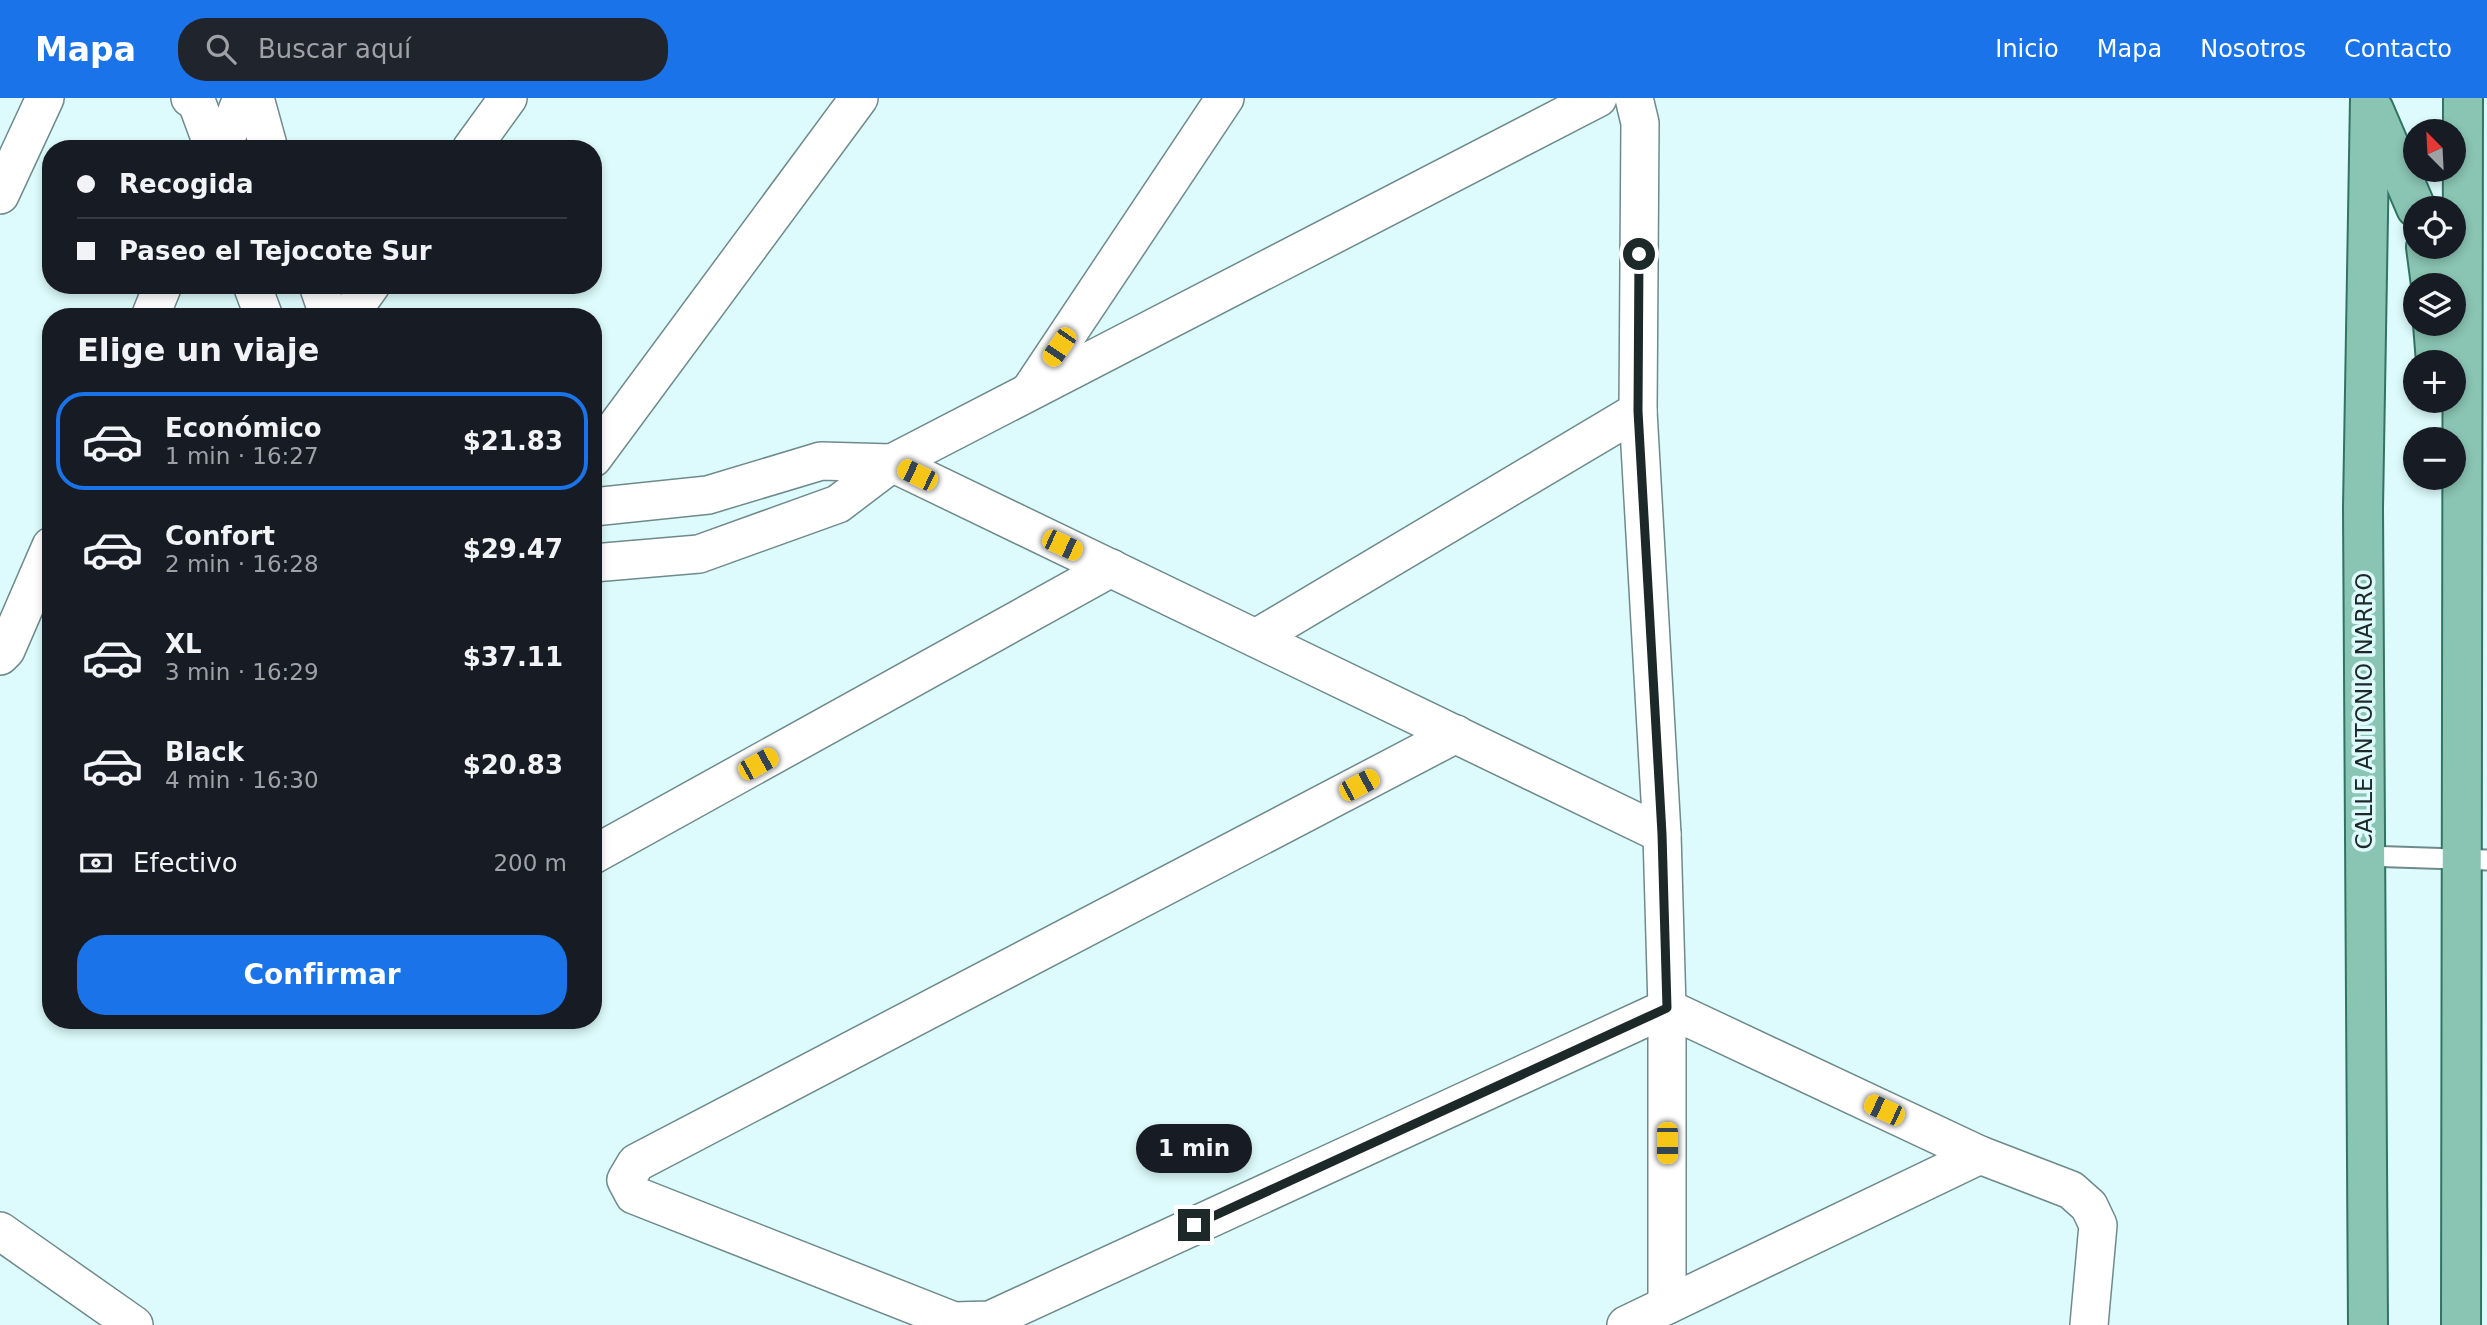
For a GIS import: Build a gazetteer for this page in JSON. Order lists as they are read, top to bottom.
{
  "streets": {
    "main road": ["CALLE ANTONIO NARRO"]
  },
  "north": "top left",
  "page": {
    "header": "Mapa",
    "search": "Buscar aquí",
    "nav": [
      "Inicio",
      "Mapa",
      "Nosotros",
      "Contacto"
    ],
    "map_buttons": ["+", "−"],
    "banner": ["Recogida", "Paseo el Tejocote Sur"],
    "heading": "Elige un viaje",
    "list": [
      {
        "name": "Económico",
        "note": "1 min · 16:27",
        "value": "$21.83"
      },
      {
        "name": "Confort",
        "note": "2 min · 16:28",
        "value": "$29.47"
      },
      {
        "name": "XL",
        "note": "3 min · 16:29",
        "value": "$37.11"
      },
      {
        "name": "Black",
        "note": "4 min · 16:30",
        "value": "$20.83"
      }
    ],
    "pay": ["Efectivo", "200 m"],
    "buttons": "Confirmar",
    "bubble": "1 min"
  }
}
